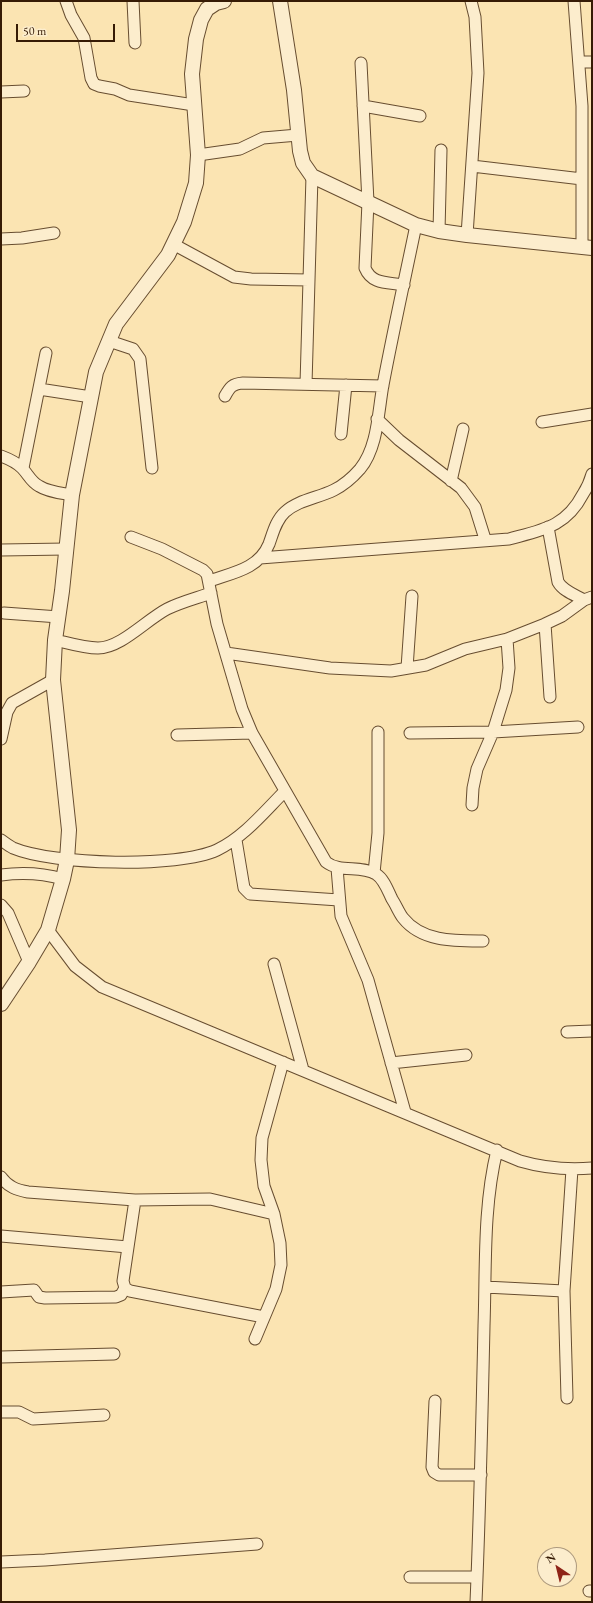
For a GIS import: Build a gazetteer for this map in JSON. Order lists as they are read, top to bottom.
{
  "scale_bar": "50 m",
  "north": "top left"
}
